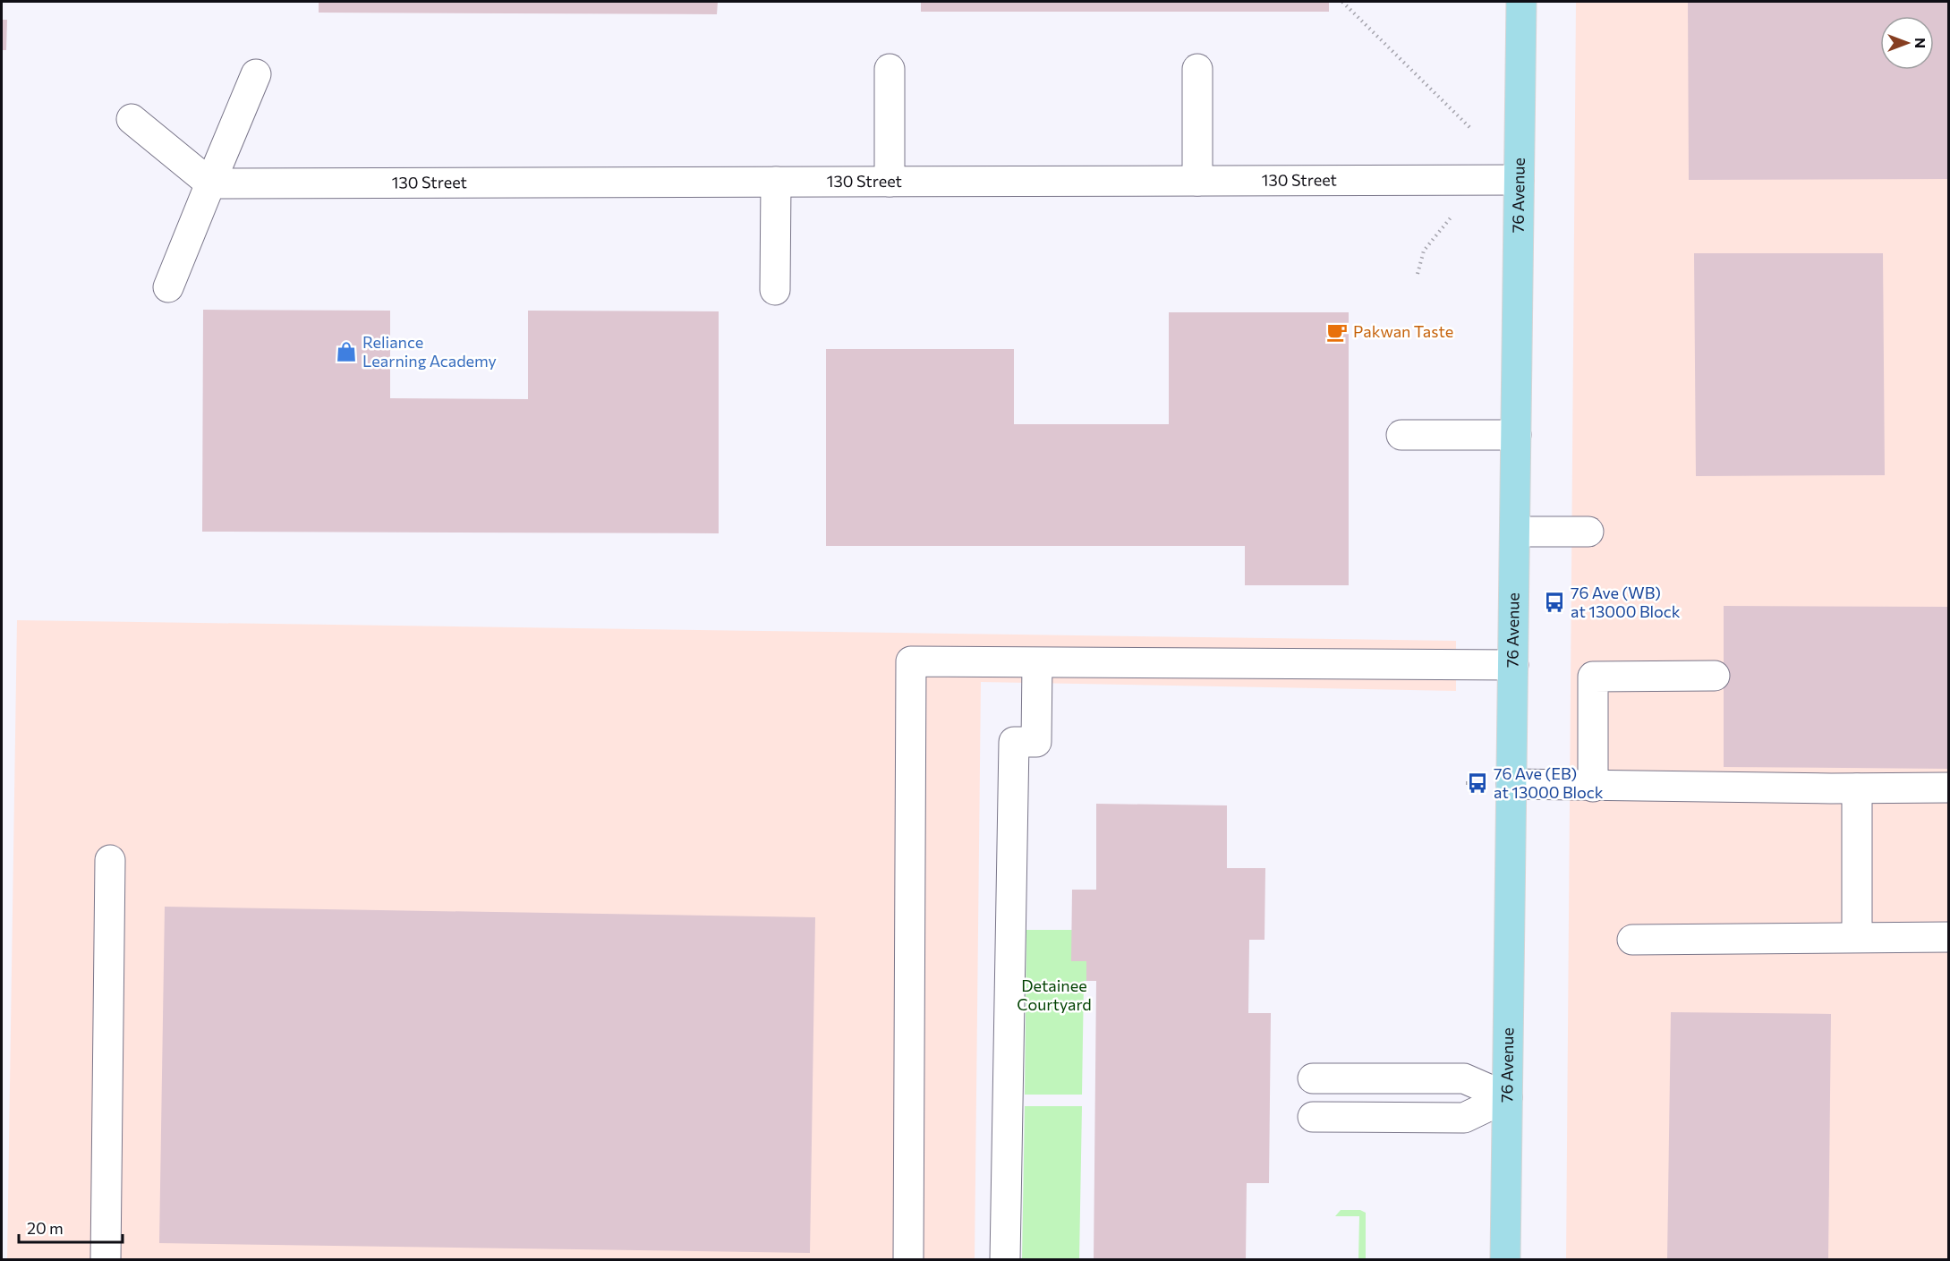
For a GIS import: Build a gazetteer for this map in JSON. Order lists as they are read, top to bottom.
{
  "streets": {
    "main road": ["76 Avenue"],
    "street": ["130 Street"]
  },
  "crossings": [
    ["130 Street", "76 Avenue"]
  ],
  "parks": ["Detainee Courtyard"],
  "places": {
    "cafe": ["Pakwan Taste"],
    "shop": ["Reliance Learning Academy"],
    "bus stop": ["76 Ave (WB) at 13000 Block", "76 Ave (EB) at 13000 Block"]
  },
  "scale_bar": "20 m",
  "north": "right"
}
